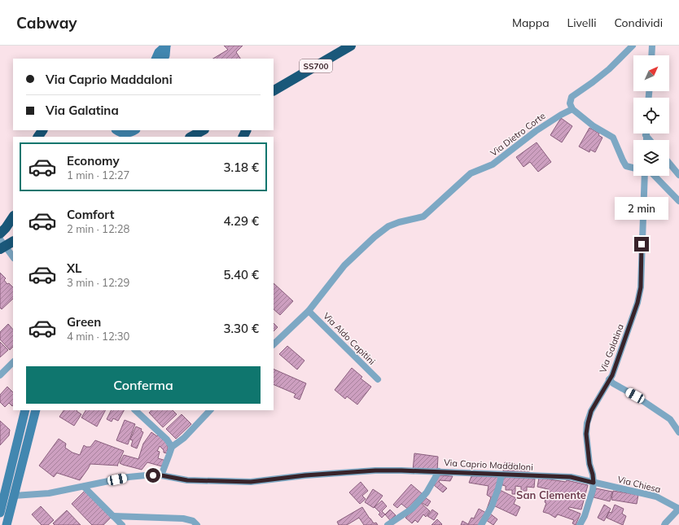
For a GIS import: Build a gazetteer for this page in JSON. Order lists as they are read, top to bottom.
{
  "streets": {
    "highway": ["SS700"],
    "street": [
      "Via Dietro Corte",
      "Via Aldo Capitini",
      "Via Galatina",
      "Via Caprio Maddaloni",
      "Via Chiesa"
    ]
  },
  "crossings": [
    ["Via Dietro Corte", "Via Aldo Capitini"],
    ["Via Galatina", "Via Caprio Maddaloni"],
    ["Via Galatina", "Via Chiesa"],
    ["Via Caprio Maddaloni", "Via Chiesa"]
  ],
  "districts": ["San Clemente"],
  "north": "top right",
  "page": {
    "header": "Cabway",
    "nav": ["Mappa", "Livelli", "Condividi"],
    "banner": ["Via Caprio Maddaloni", "Via Galatina"],
    "list": [
      {
        "name": "Economy",
        "note": "1 min · 12:27",
        "value": "3.18 €"
      },
      {
        "name": "Comfort",
        "note": "2 min · 12:28",
        "value": "4.29 €"
      },
      {
        "name": "XL",
        "note": "3 min · 12:29",
        "value": "5.40 €"
      },
      {
        "name": "Green",
        "note": "4 min · 12:30",
        "value": "3.30 €"
      }
    ],
    "bubble": "2 min",
    "buttons": "Conferma"
  }
}
